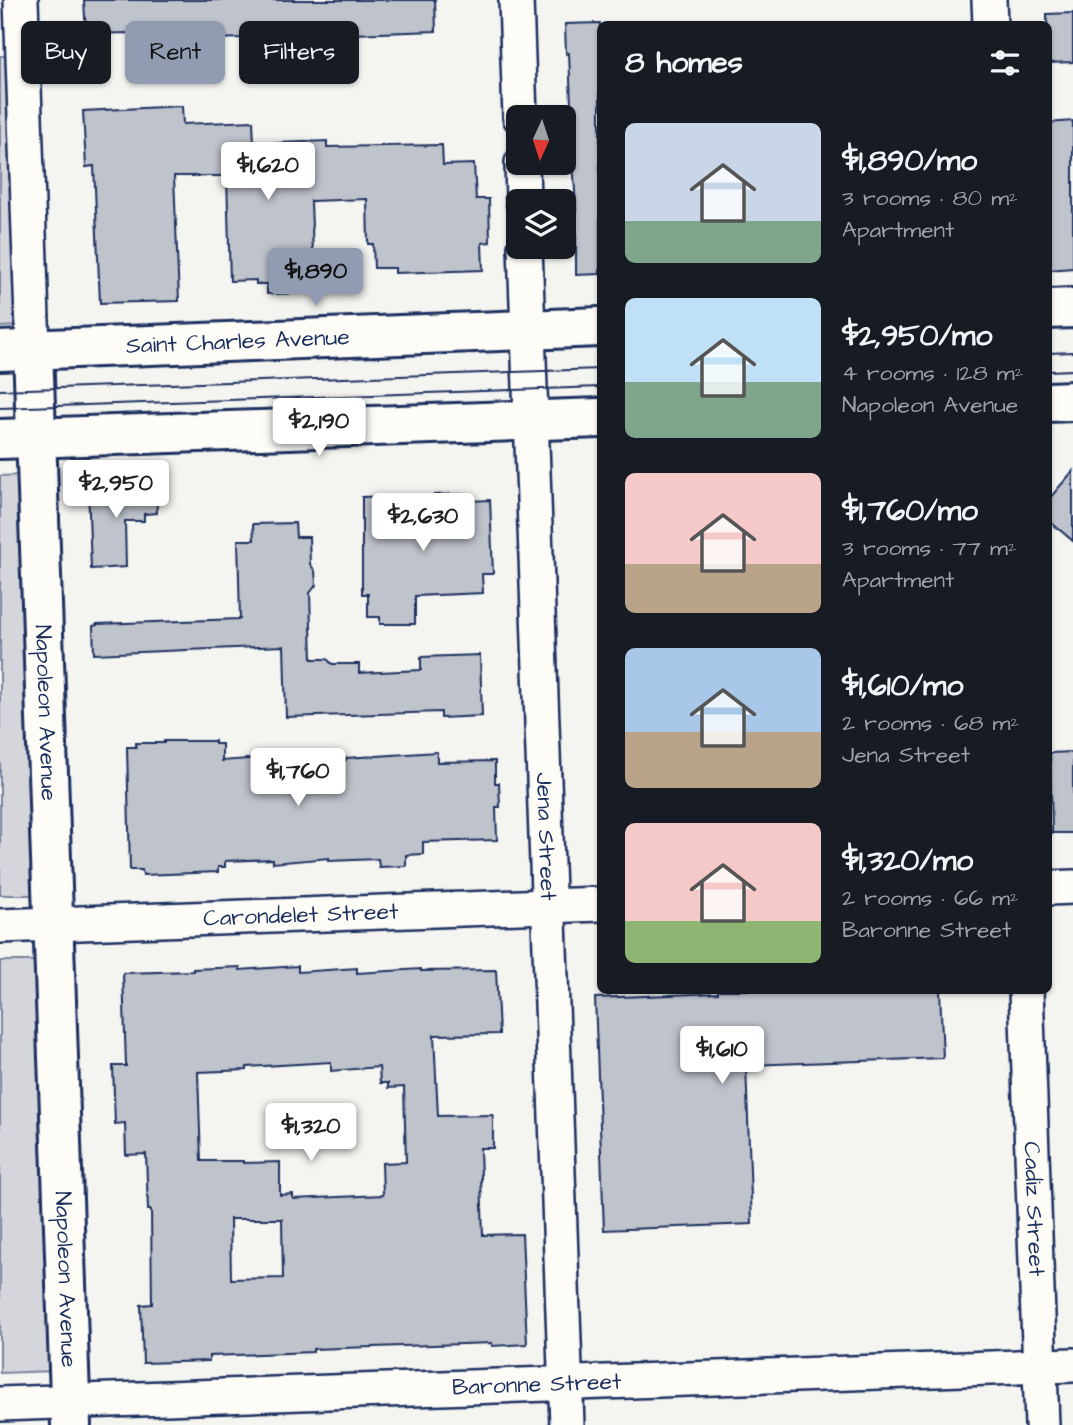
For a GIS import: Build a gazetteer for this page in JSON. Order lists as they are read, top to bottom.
{
  "streets": {
    "main road": ["Saint Charles Avenue", "Napoleon Avenue"],
    "street": [
      "Jena Street",
      "Carondelet Street",
      "Cadiz Street",
      "Baronne Street"
    ]
  },
  "crossings": [
    ["Saint Charles Avenue", "Napoleon Avenue"],
    ["Saint Charles Avenue", "Jena Street"],
    ["Napoleon Avenue", "Carondelet Street"],
    ["Napoleon Avenue", "Baronne Street"],
    ["Jena Street", "Carondelet Street"],
    ["Jena Street", "Baronne Street"],
    ["Cadiz Street", "Baronne Street"]
  ],
  "north": "bottom",
  "page": {
    "chip": ["Buy", "Rent", "Filters"],
    "heading": "8 homes",
    "list": [
      {
        "name": "$1,890/mo",
        "note": "3 rooms · 80 m² · Apartment"
      },
      {
        "name": "$2,950/mo",
        "note": "4 rooms · 128 m² · Napoleon Avenue"
      },
      {
        "name": "$1,760/mo",
        "note": "3 rooms · 77 m² · Apartment"
      },
      {
        "name": "$1,610/mo",
        "note": "2 rooms · 68 m² · Jena Street"
      },
      {
        "name": "$1,320/mo",
        "note": "2 rooms · 66 m² · Baronne Street"
      }
    ],
    "price": [
      "$1,620",
      "$1,890",
      "$2,190",
      "$2,950",
      "$2,630",
      "$1,760",
      "$1,610",
      "$1,320"
    ]
  }
}
